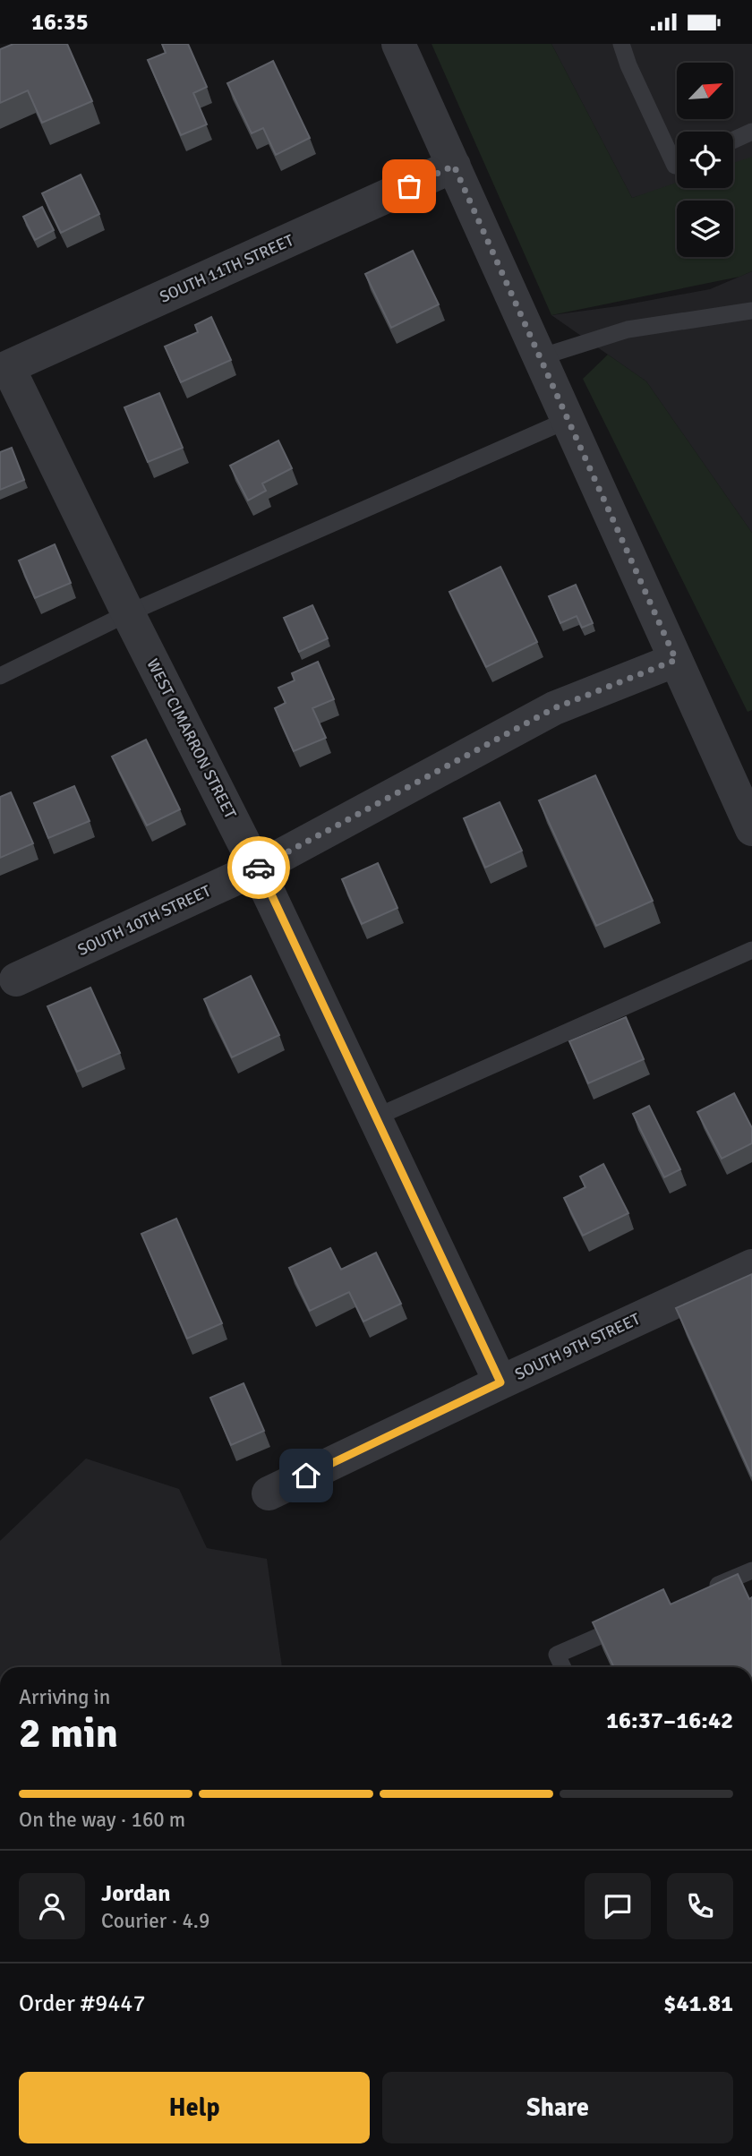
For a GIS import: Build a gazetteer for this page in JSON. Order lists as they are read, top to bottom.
{
  "streets": {
    "street": [
      "SOUTH 11TH STREET",
      "WEST CIMARRON STREET",
      "SOUTH 10TH STREET",
      "SOUTH 9TH STREET"
    ]
  },
  "crossings": [
    ["SOUTH 11TH STREET", "WEST CIMARRON STREET"],
    ["WEST CIMARRON STREET", "SOUTH 10TH STREET"],
    ["WEST CIMARRON STREET", "SOUTH 9TH STREET"]
  ],
  "north": "top right",
  "page": {
    "status": "16:35",
    "heading": ["2 min", "Arriving in", "16:37–16:42"],
    "panel": [
      "Jordan",
      "Courier · 4.9",
      "Order #9447",
      "$41.81"
    ],
    "bar": "On the way · 160 m",
    "buttons": ["Help", "Share"]
  }
}
